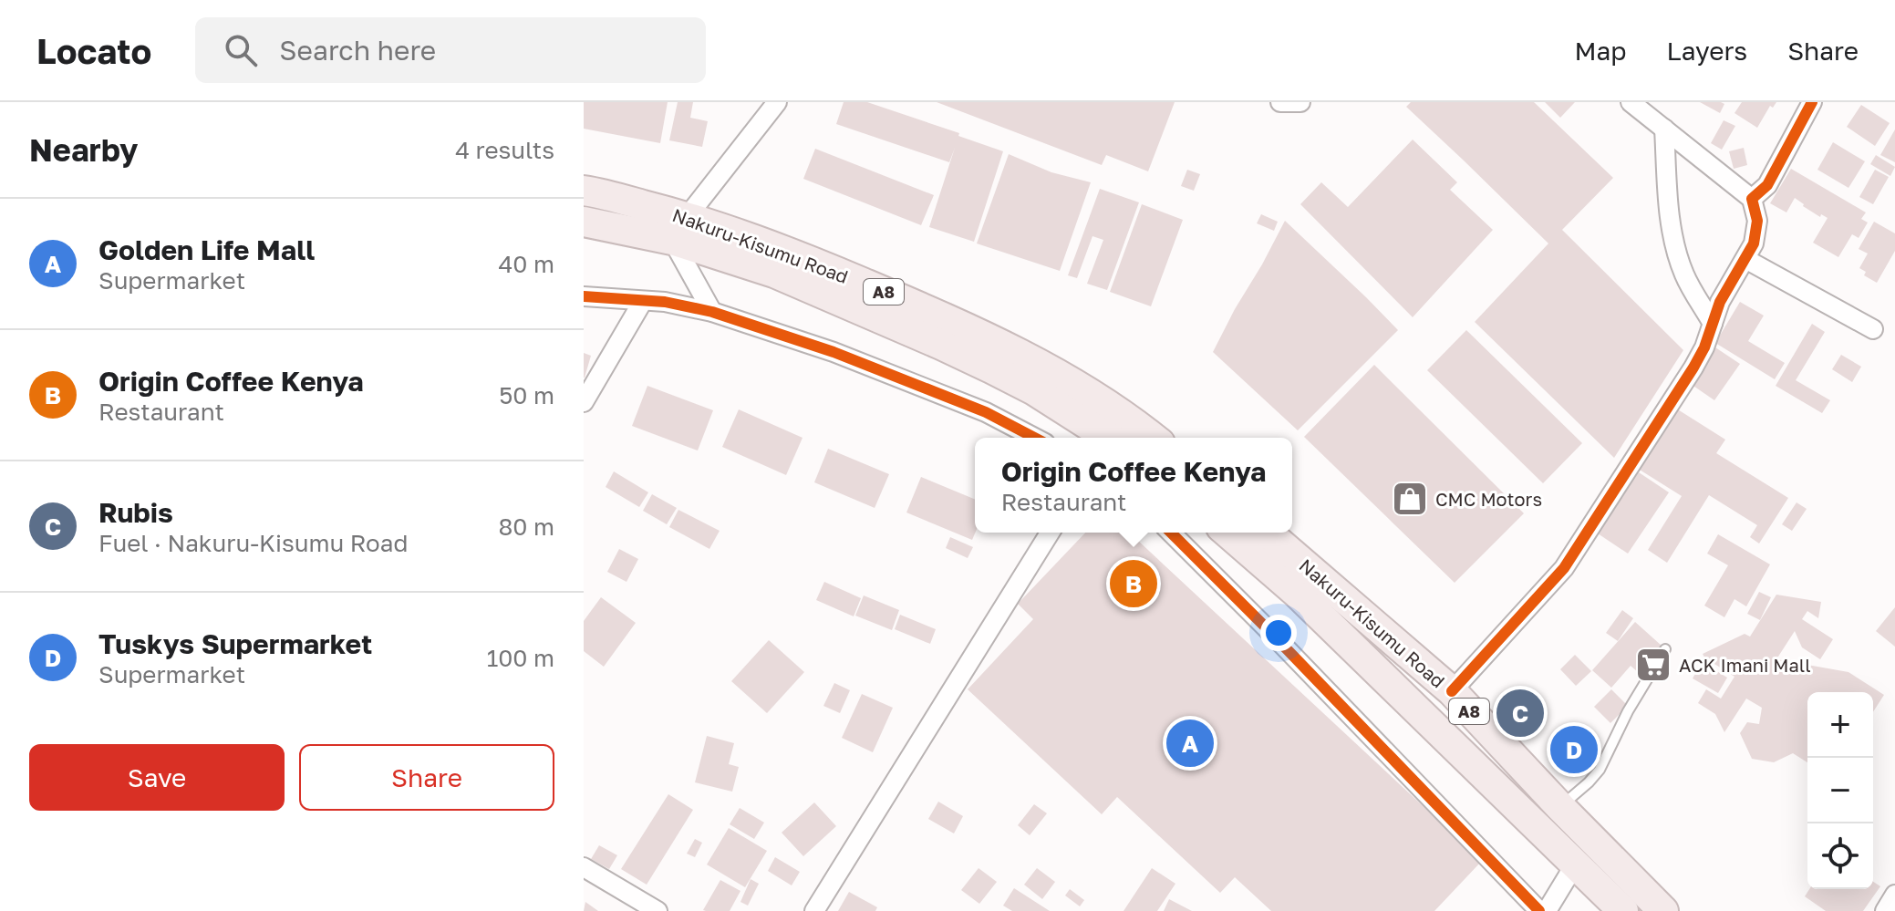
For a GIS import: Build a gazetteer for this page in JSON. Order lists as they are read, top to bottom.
{
  "streets": {
    "highway": ["Nakuru-Kisumu Road", "A8"]
  },
  "places": {
    "shop": ["CMC Motors"],
    "supermarket": ["ACK Imani Mall"]
  },
  "page": {
    "header": "Locato",
    "search": "Search here",
    "nav": ["Map", "Layers", "Share"],
    "heading": ["Nearby", "4 results"],
    "list": [
      {
        "mark": "A",
        "name": "Golden Life Mall",
        "note": "Supermarket",
        "value": "40 m"
      },
      {
        "mark": "B",
        "name": "Origin Coffee Kenya",
        "note": "Restaurant",
        "value": "50 m"
      },
      {
        "mark": "C",
        "name": "Rubis",
        "note": "Fuel · Nakuru-Kisumu Road",
        "value": "80 m"
      },
      {
        "mark": "D",
        "name": "Tuskys Supermarket",
        "note": "Supermarket",
        "value": "100 m"
      }
    ],
    "popup": ["Origin Coffee Kenya", "Restaurant"],
    "pins": [
      "B",
      "C",
      "A",
      "D"
    ],
    "map_buttons": ["+", "−"],
    "buttons": ["Save", "Share"]
  }
}
